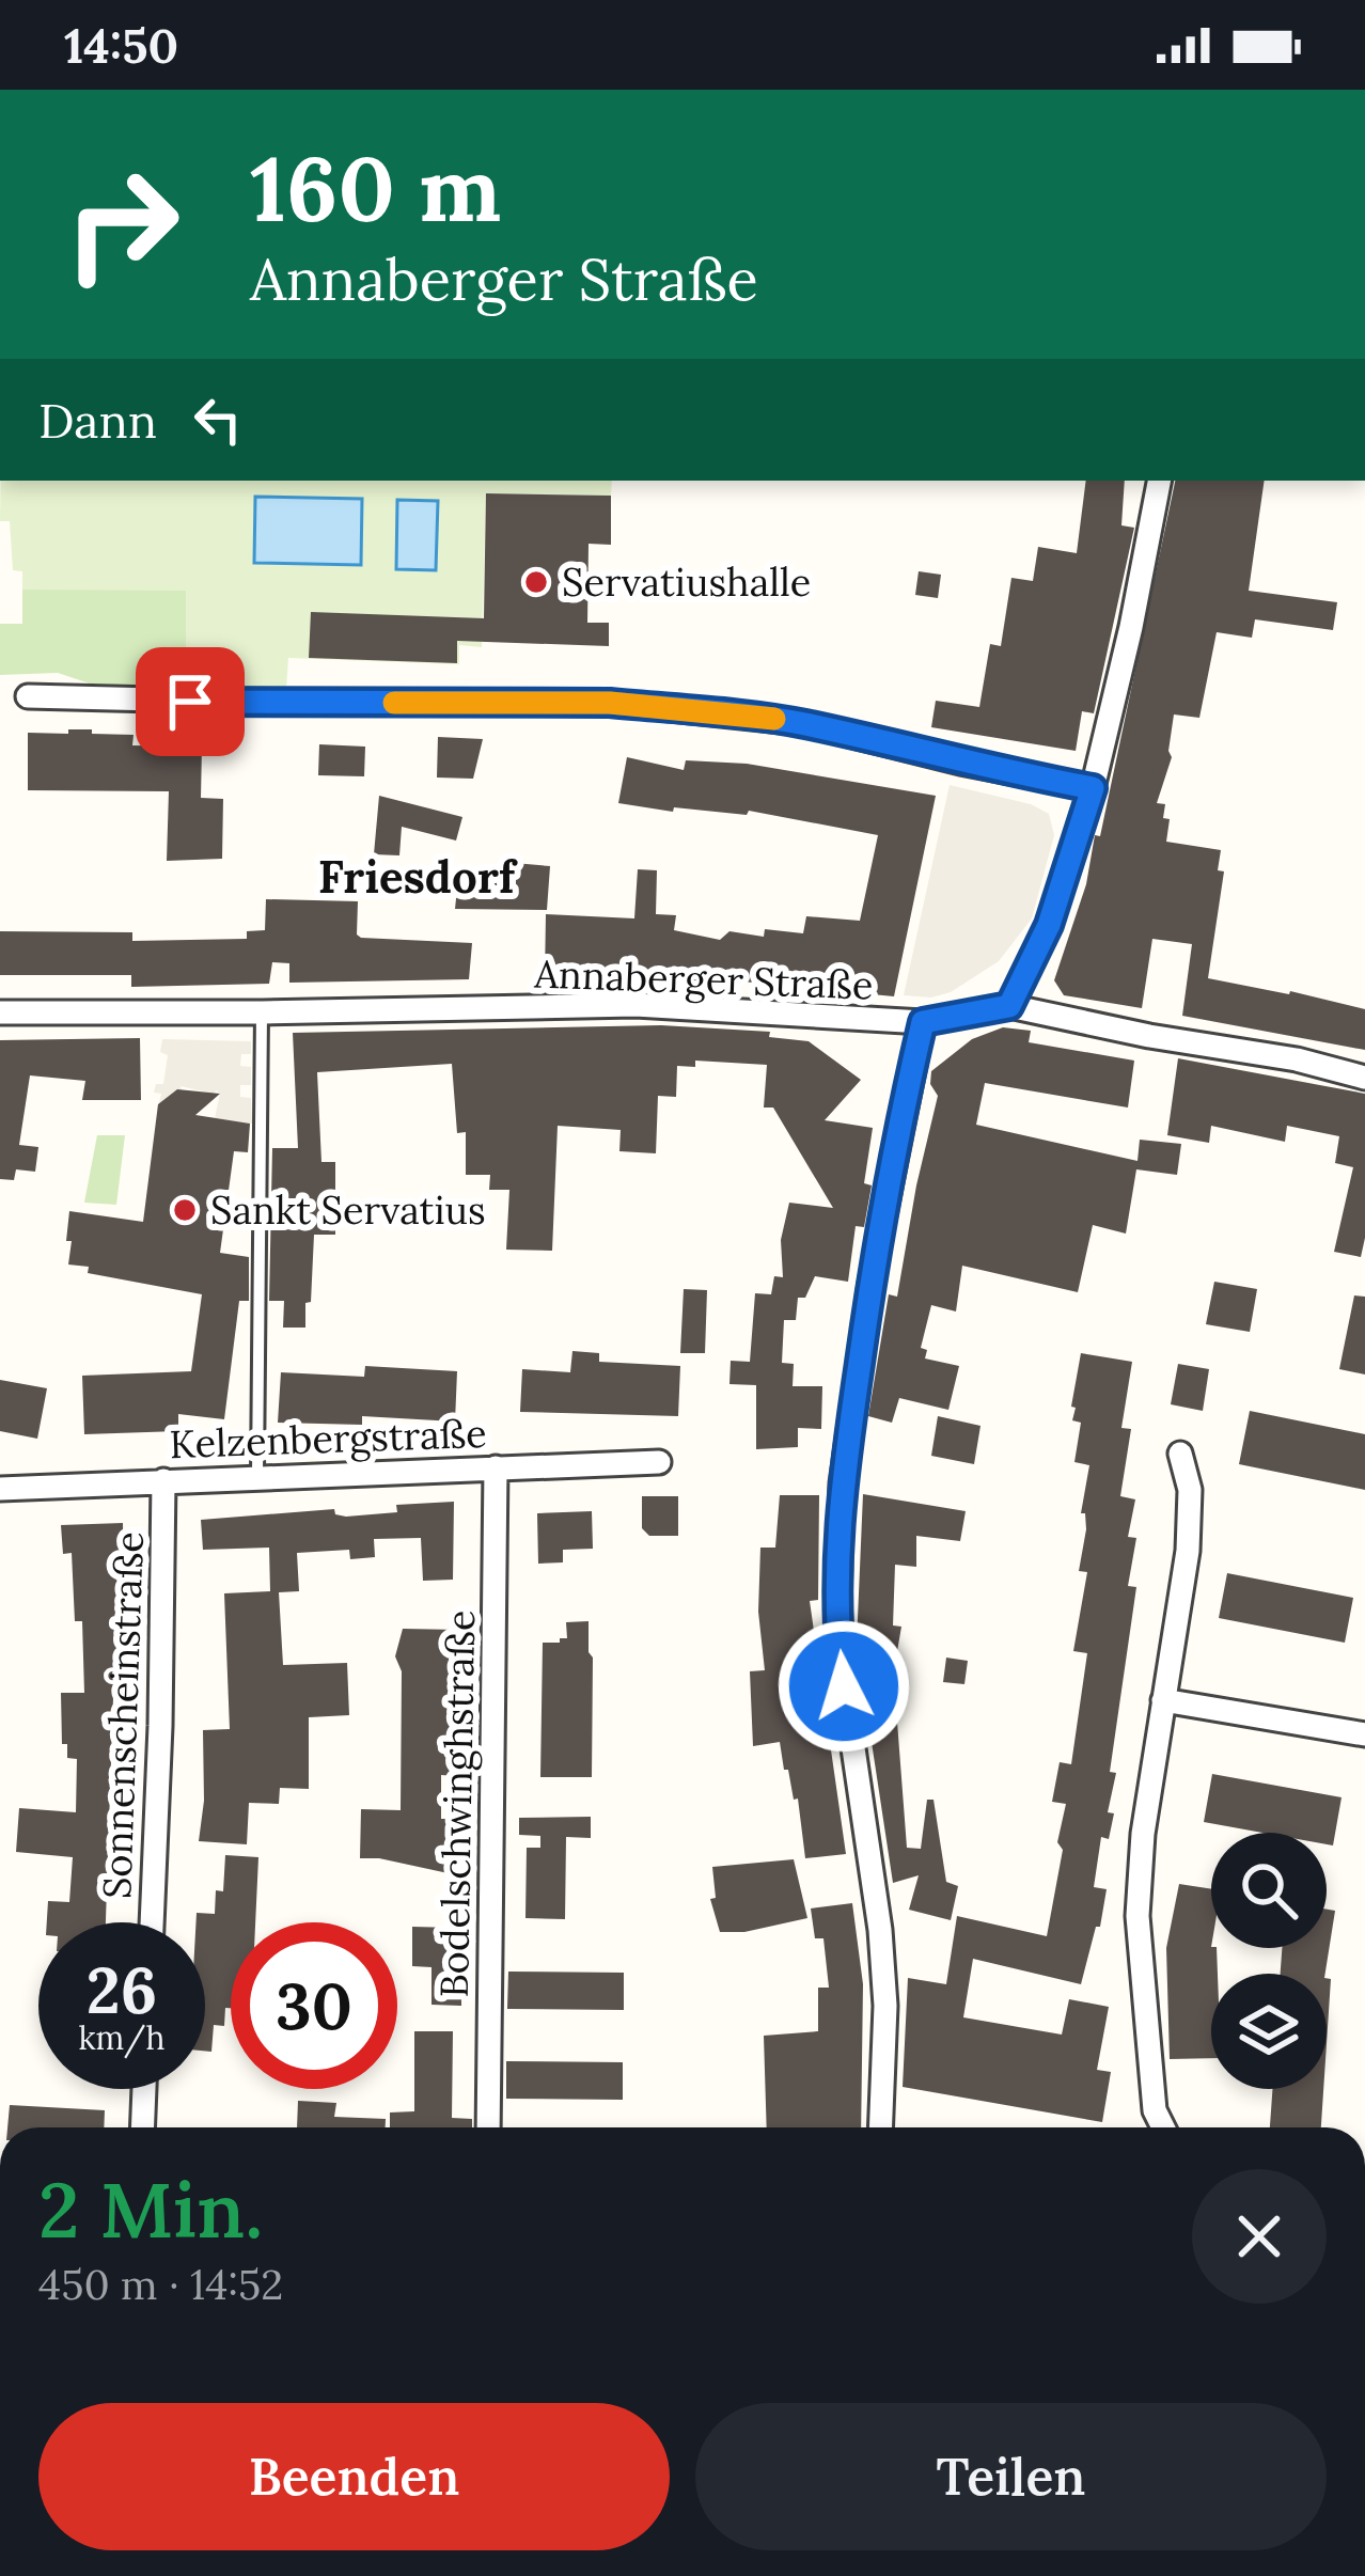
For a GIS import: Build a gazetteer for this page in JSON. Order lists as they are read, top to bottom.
{
  "streets": {
    "street": [
      "Annaberger Straße",
      "Kelzenbergstraße",
      "Sonnenscheinstraße",
      "Bodelschwinghstraße"
    ]
  },
  "crossings": [
    ["Kelzenbergstraße", "Sonnenscheinstraße"],
    ["Kelzenbergstraße", "Bodelschwinghstraße"]
  ],
  "districts": ["Friesdorf"],
  "places": ["Servatiushalle", "Sankt Servatius"],
  "page": {
    "status": "14:50",
    "turn": ["160 m", "Annaberger Straße"],
    "then": "Dann",
    "speed": "26 km/h",
    "limit": "30",
    "heading": ["2 Min.", "450 m · 14:52"],
    "buttons": ["Beenden", "Teilen"]
  }
}
